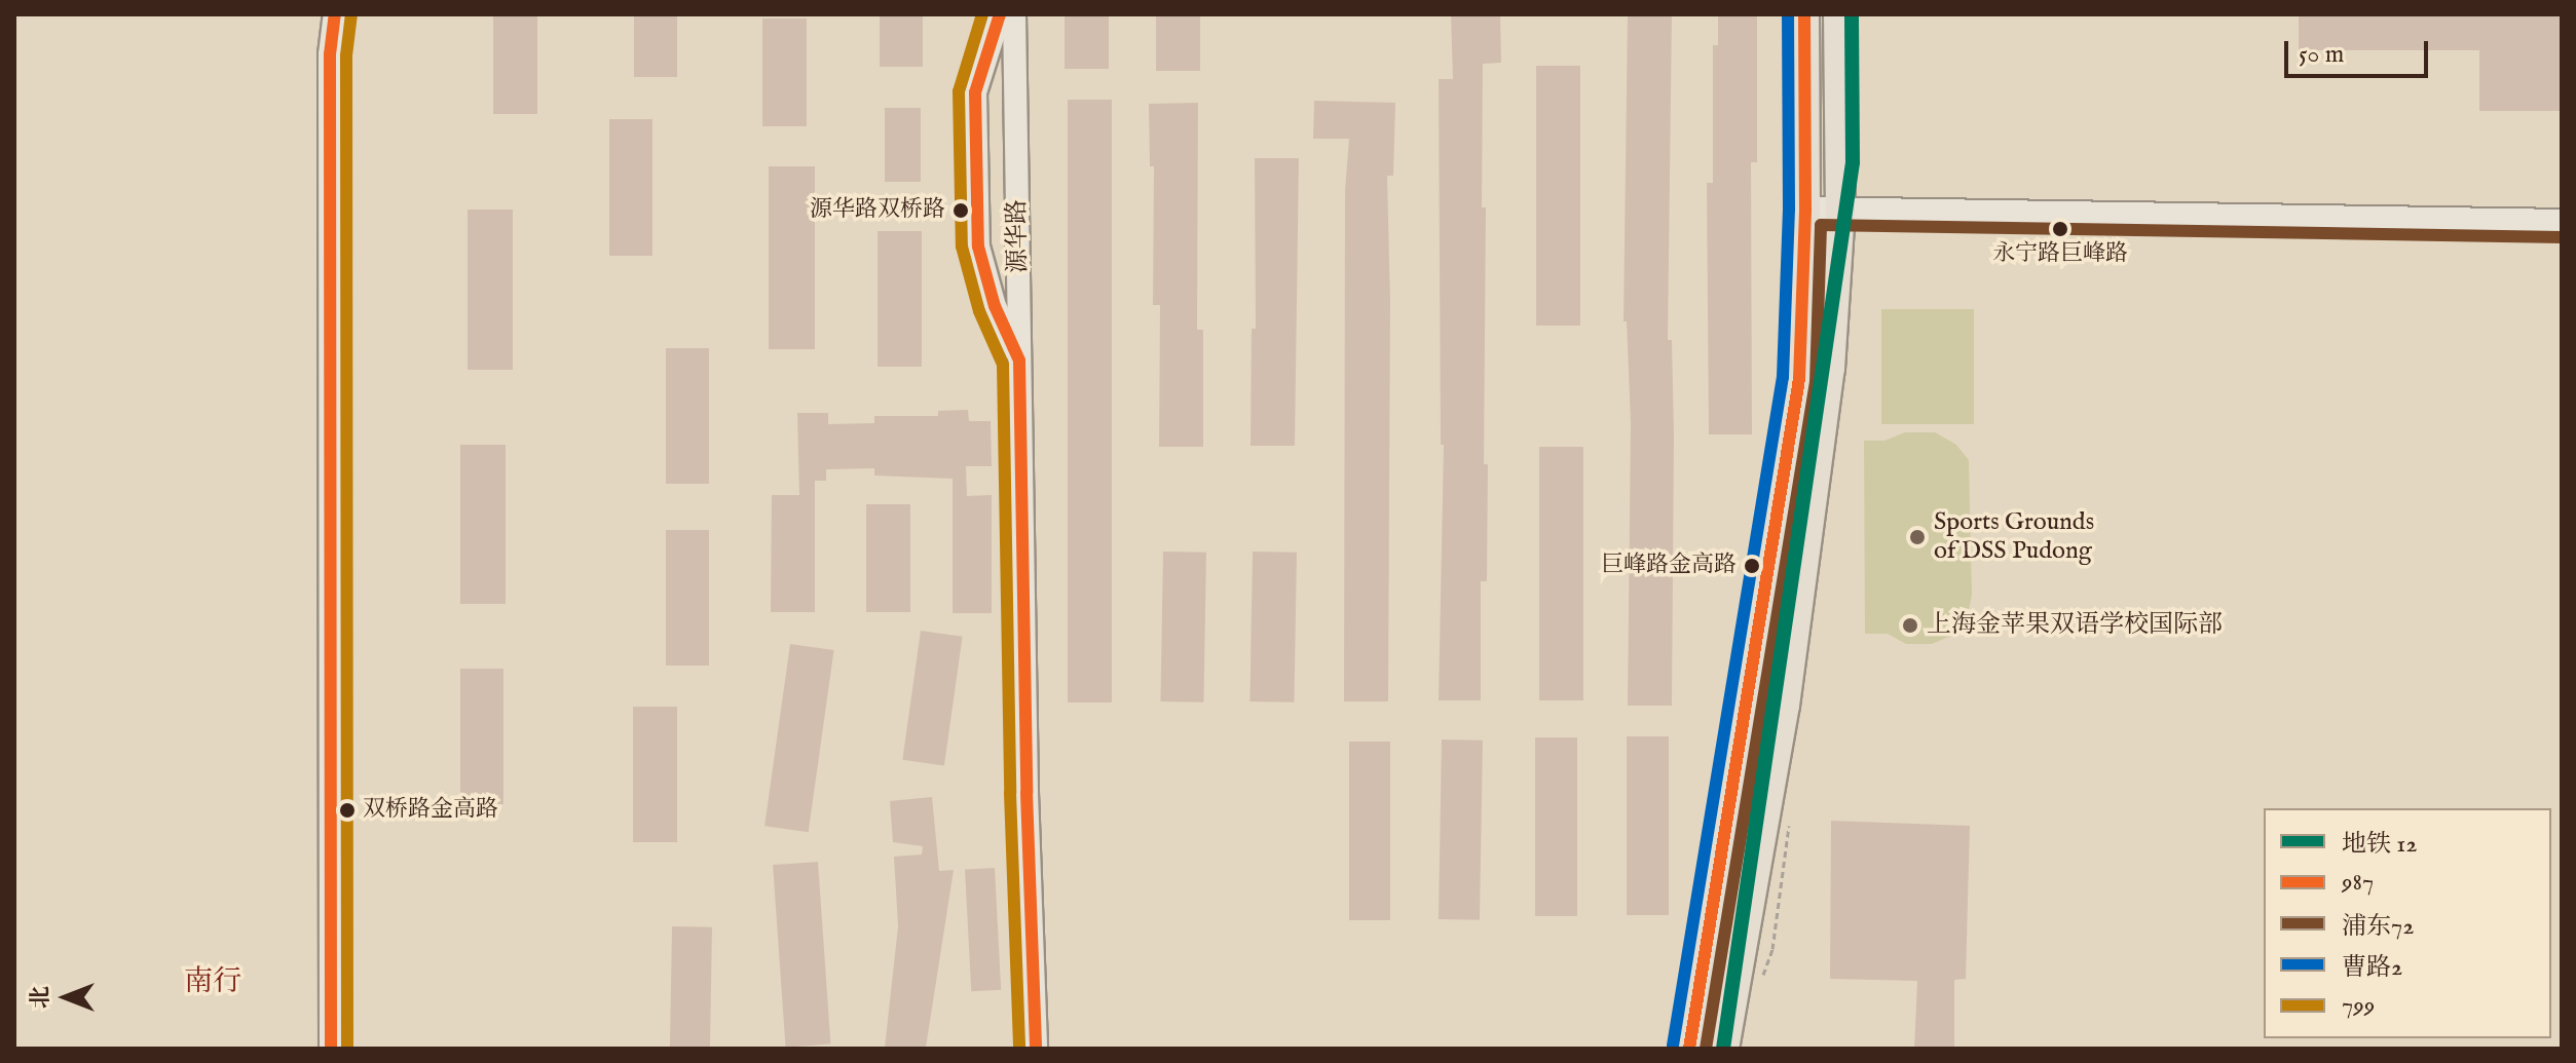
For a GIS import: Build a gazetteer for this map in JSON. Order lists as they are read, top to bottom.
{
  "streets": {
    "street": ["源华路"]
  },
  "districts": ["南行"],
  "places": [
    "源华路双桥路",
    "永宁路巨峰路",
    "Sports Grounds of DSS Pudong",
    "巨峰路金高路",
    "上海金苹果双语学校国际部",
    "双桥路金高路"
  ],
  "lines": [
    "metro line 12",
    "transit line 987",
    "transit line 曹路2",
    "transit line 799",
    "transit line 浦东72"
  ],
  "legend": [
    "地铁 12",
    "987",
    "浦东72",
    "曹路2",
    "799"
  ],
  "scale_bar": "50 m",
  "north": "left"
}
